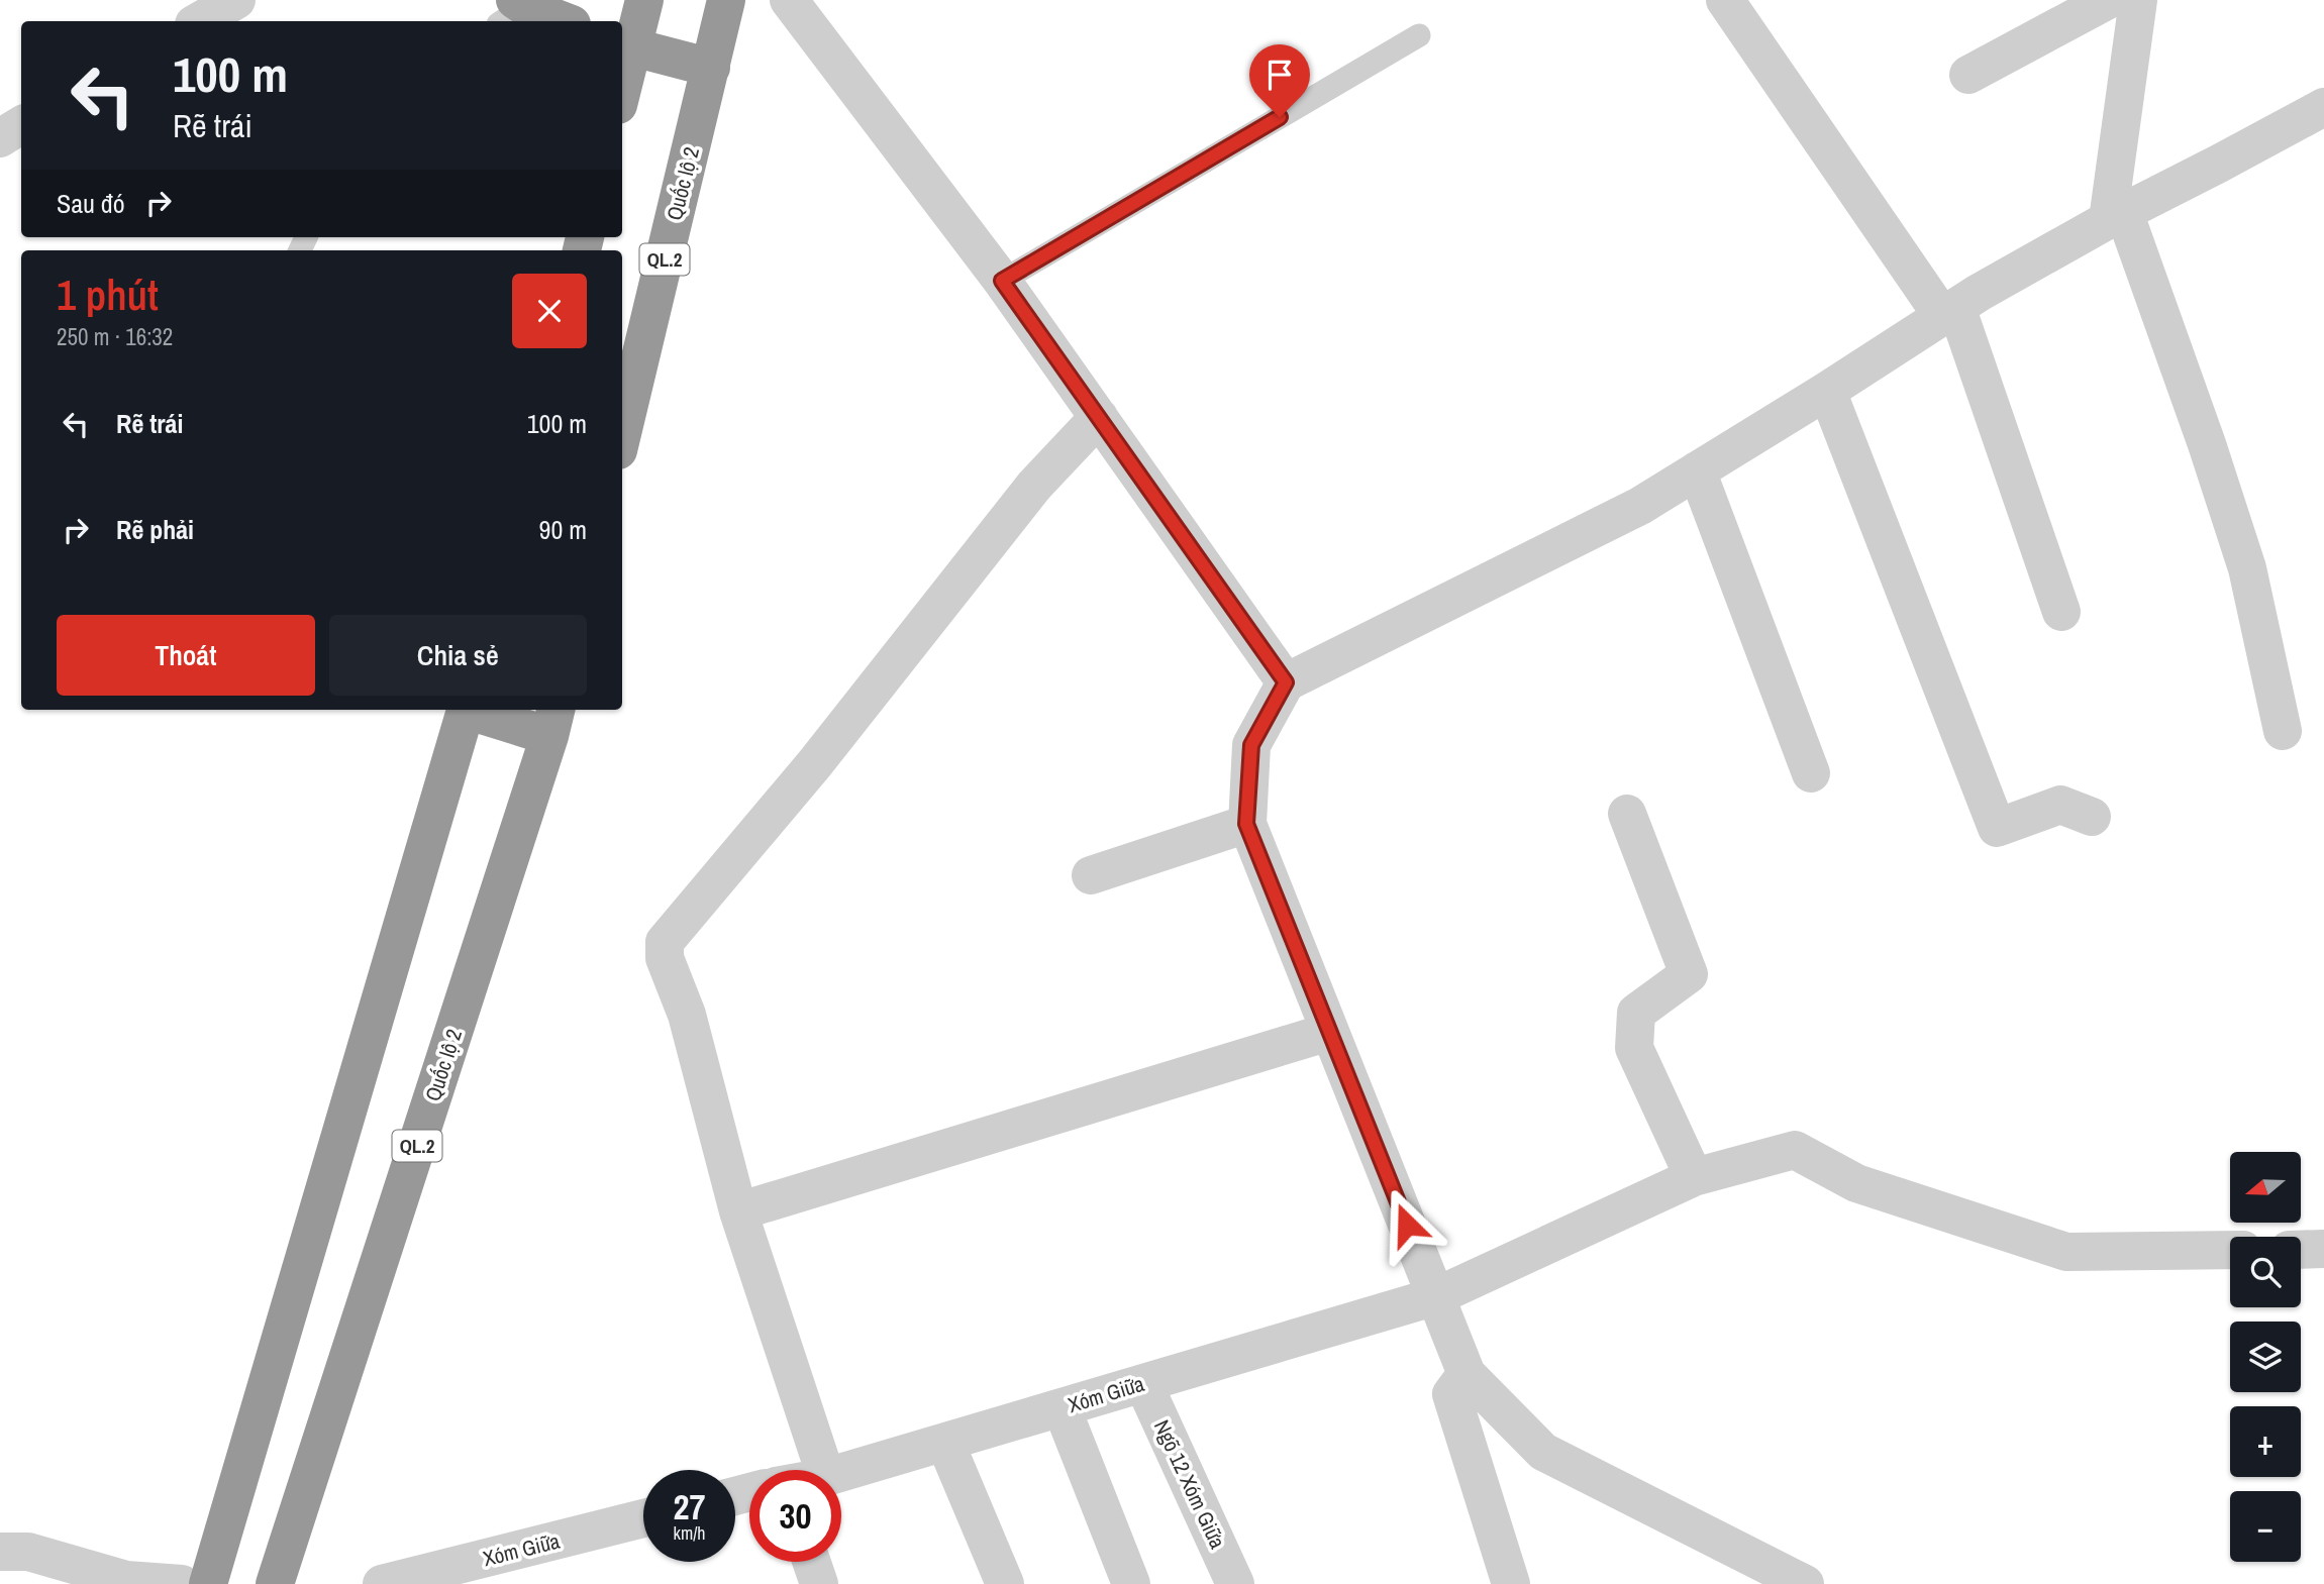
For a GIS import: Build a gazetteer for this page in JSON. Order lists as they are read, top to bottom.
{
  "streets": {
    "highway": ["Quốc lộ 2", "QL.2"],
    "street": ["Xóm Giữa", "Ngõ 12 Xóm Giữa"]
  },
  "crossings": [
    ["Xóm Giữa", "Ngõ 12 Xóm Giữa"]
  ],
  "north": "left",
  "page": {
    "turn": ["100 m", "Rẽ trái"],
    "then": "Sau đó",
    "heading": ["1 phút", "250 m · 16:32"],
    "list": [
      {
        "name": "Rẽ trái",
        "value": "100 m"
      },
      {
        "name": "Rẽ phải",
        "value": "90 m"
      }
    ],
    "buttons": ["Thoát", "Chia sẻ"],
    "map_buttons": ["+", "−"],
    "speed": "27 km/h",
    "limit": "30"
  }
}
